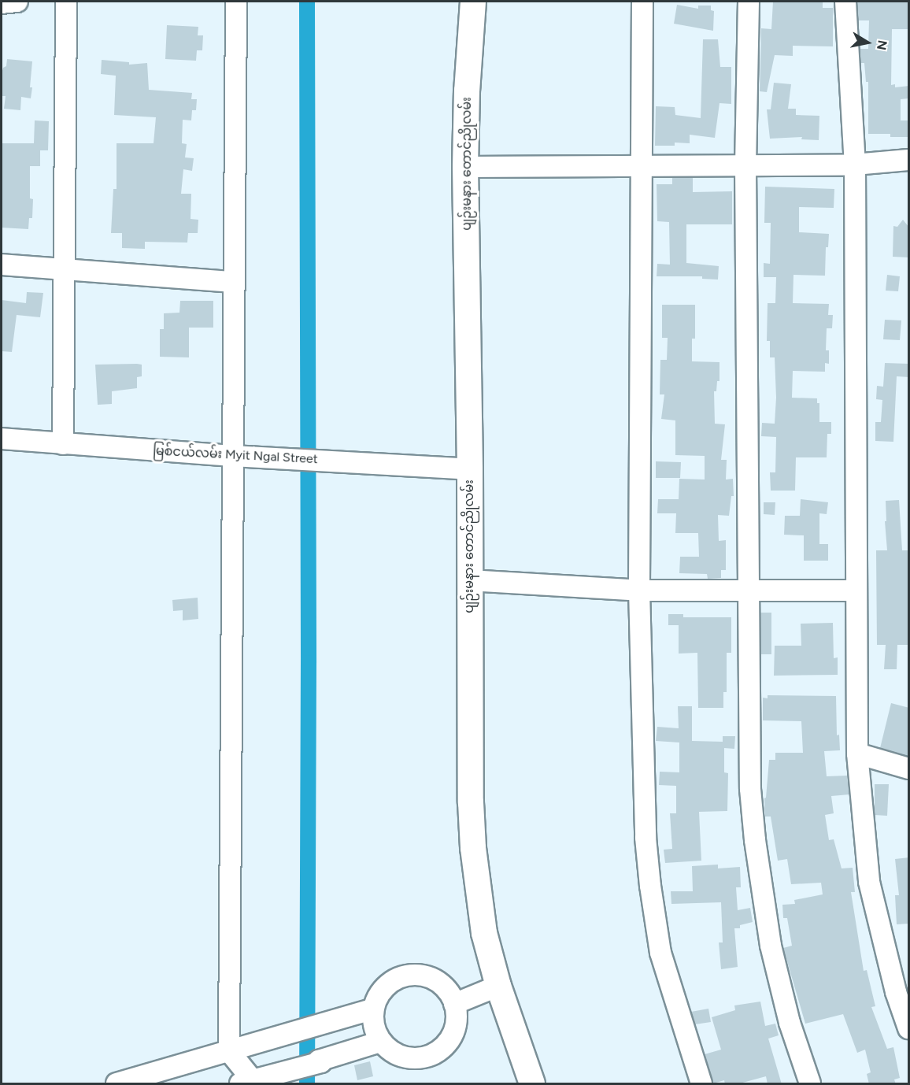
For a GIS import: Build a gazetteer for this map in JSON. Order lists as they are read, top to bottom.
{
  "streets": {
    "main road": ["ပျဉ်းမနား တောင်ညိုလမ်း"],
    "street": ["မြစ်ငယ်လမ်း Myit Ngal Street"]
  },
  "crossings": [
    ["ပျဉ်းမနား တောင်ညိုလမ်း", "မြစ်ငယ်လမ်း Myit Ngal Street"]
  ],
  "north": "right"
}
